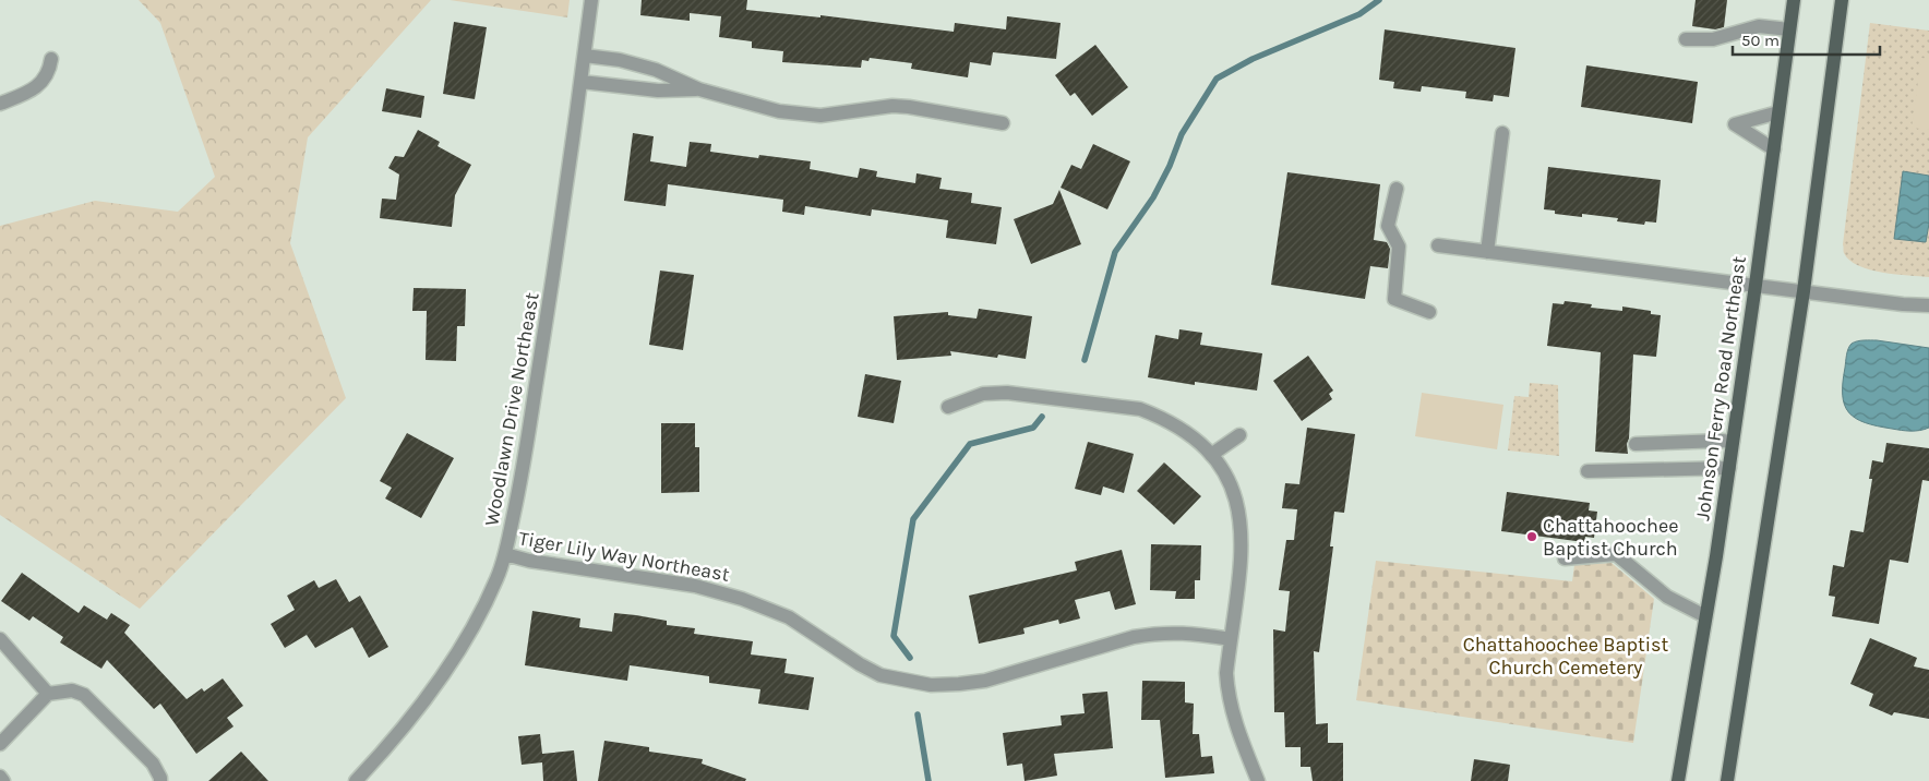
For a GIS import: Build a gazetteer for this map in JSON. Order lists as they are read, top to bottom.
{
  "streets": {
    "main road": ["Johnson Ferry Road Northeast"],
    "street": ["Woodlawn Drive Northeast", "Tiger Lily Way Northeast"]
  },
  "crossings": [
    ["Woodlawn Drive Northeast", "Tiger Lily Way Northeast"]
  ],
  "parks": ["Chattahoochee Baptist Church Cemetery"],
  "places": ["Chattahoochee Baptist Church"],
  "scale_bar": "50 m"
}
